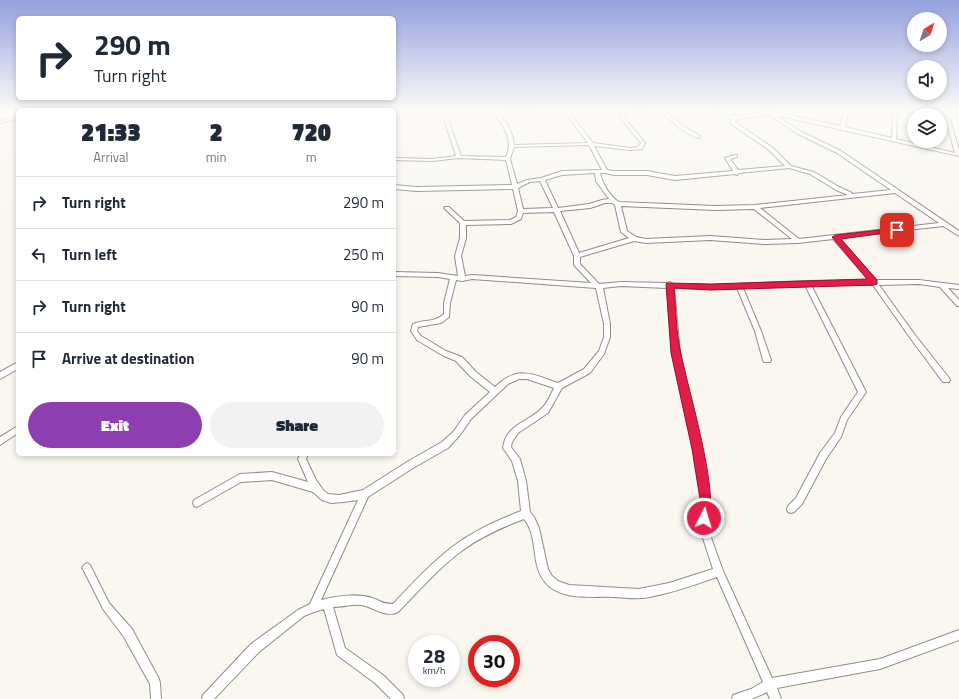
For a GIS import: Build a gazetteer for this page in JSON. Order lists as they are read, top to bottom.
{
  "north": "top right",
  "page": {
    "turn": ["290 m", "Turn right"],
    "eta": [
      "21:33",
      "Arrival",
      "2",
      "min",
      "720",
      "m"
    ],
    "list": [
      {
        "name": "Turn right",
        "value": "290 m"
      },
      {
        "name": "Turn left",
        "value": "250 m"
      },
      {
        "name": "Turn right",
        "value": "90 m"
      },
      {
        "name": "Arrive at destination",
        "value": "90 m"
      }
    ],
    "buttons": ["Exit", "Share"],
    "speed": "28 km/h",
    "limit": "30"
  }
}
